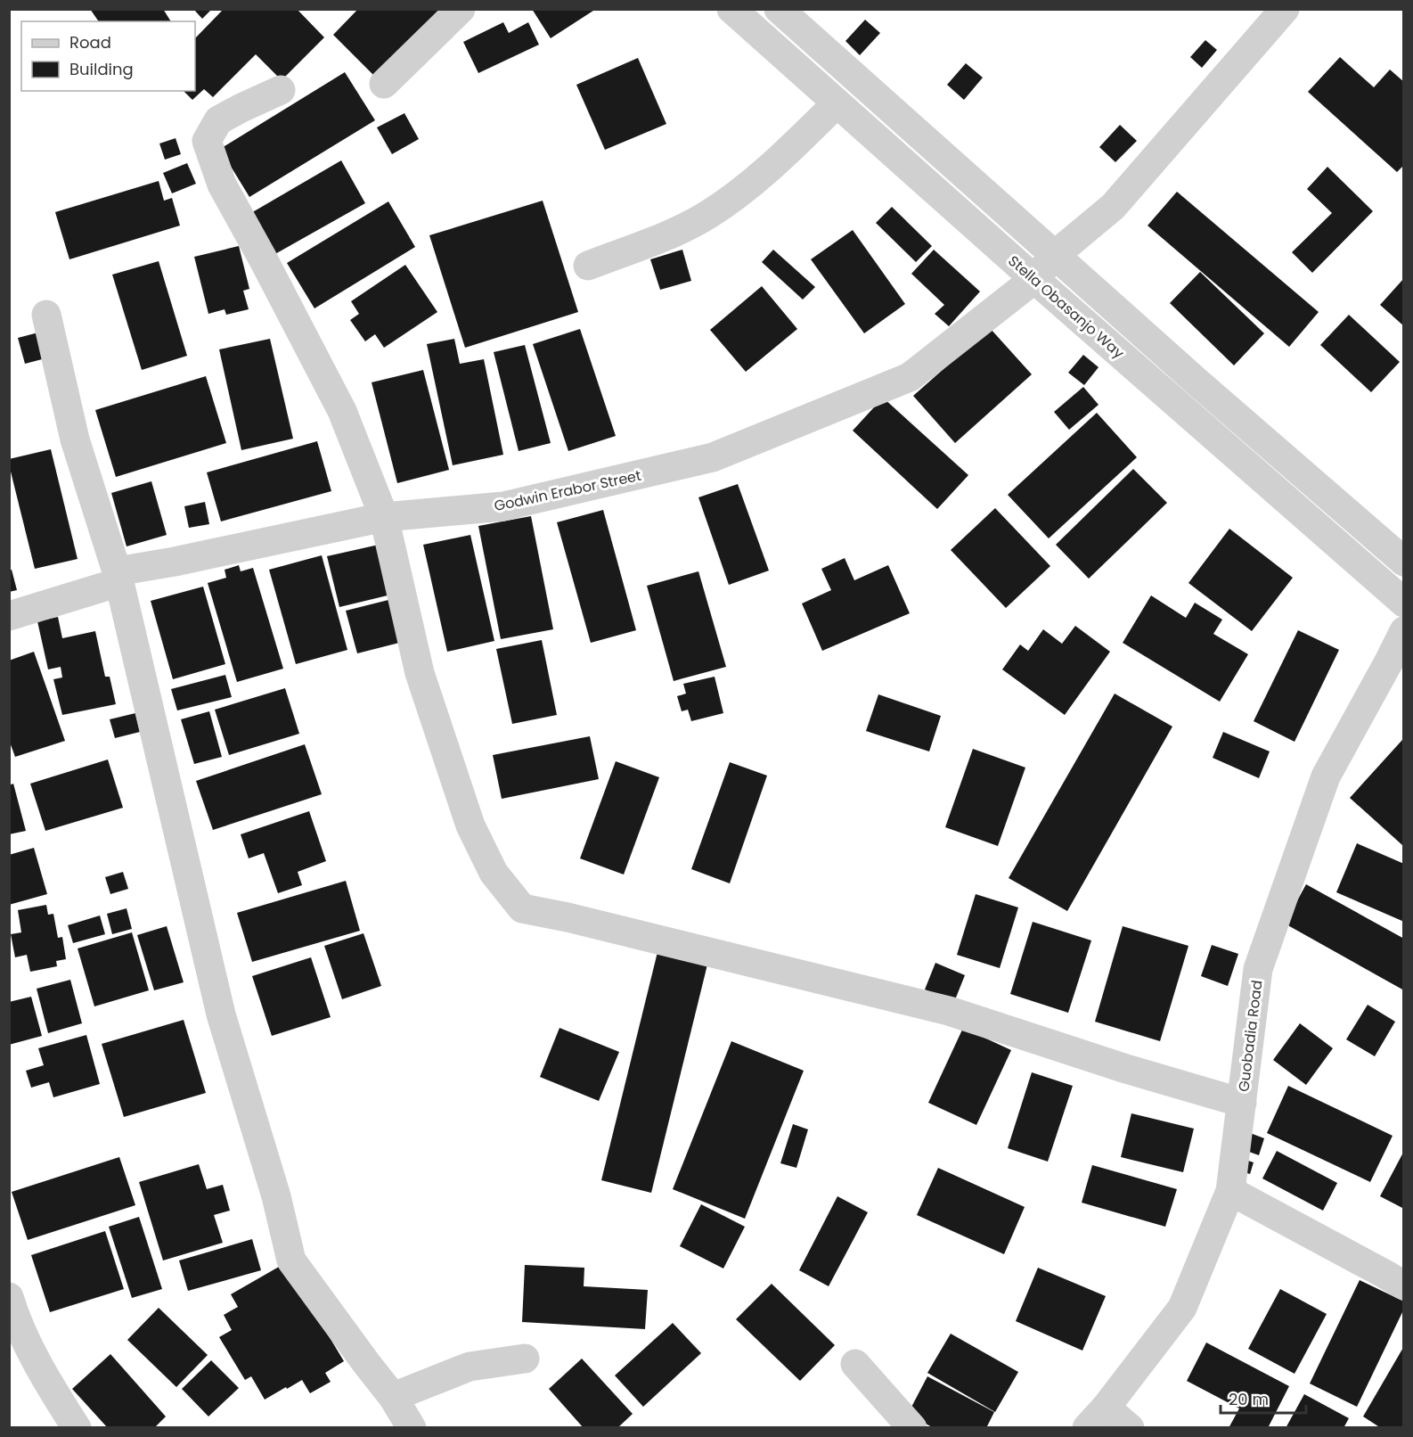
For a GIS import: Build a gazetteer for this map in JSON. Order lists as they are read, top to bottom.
{
  "streets": {
    "street": ["Stella Obasanjo Way", "Godwin Erabor Street", "Guobadia Road"]
  },
  "crossings": [
    ["Stella Obasanjo Way", "Godwin Erabor Street"]
  ],
  "legend": ["Road", "Building"],
  "scale_bar": "20 m"
}
